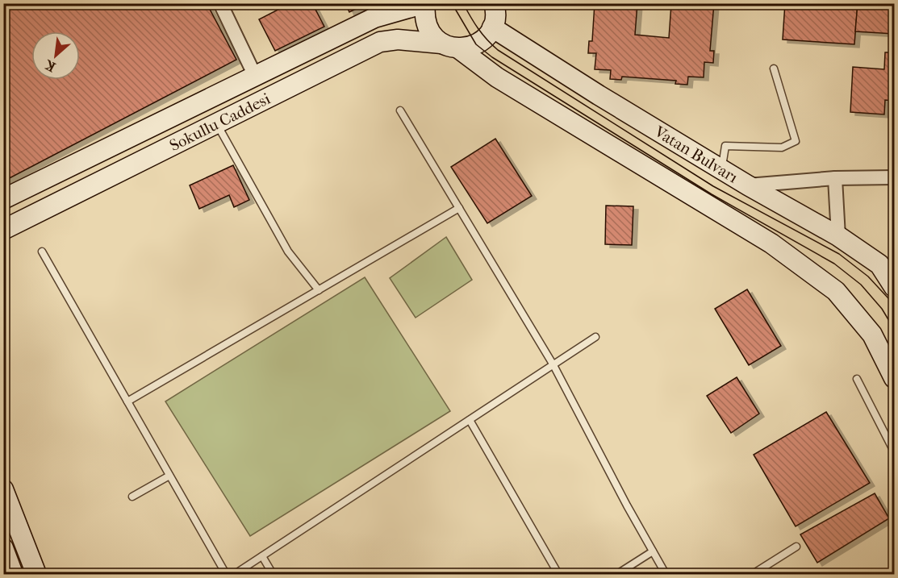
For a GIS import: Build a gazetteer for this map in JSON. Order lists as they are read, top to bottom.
{
  "streets": {
    "main road": ["Sokullu Caddesi", "Vatan Bulvarı"]
  },
  "north": "bottom left"
}
